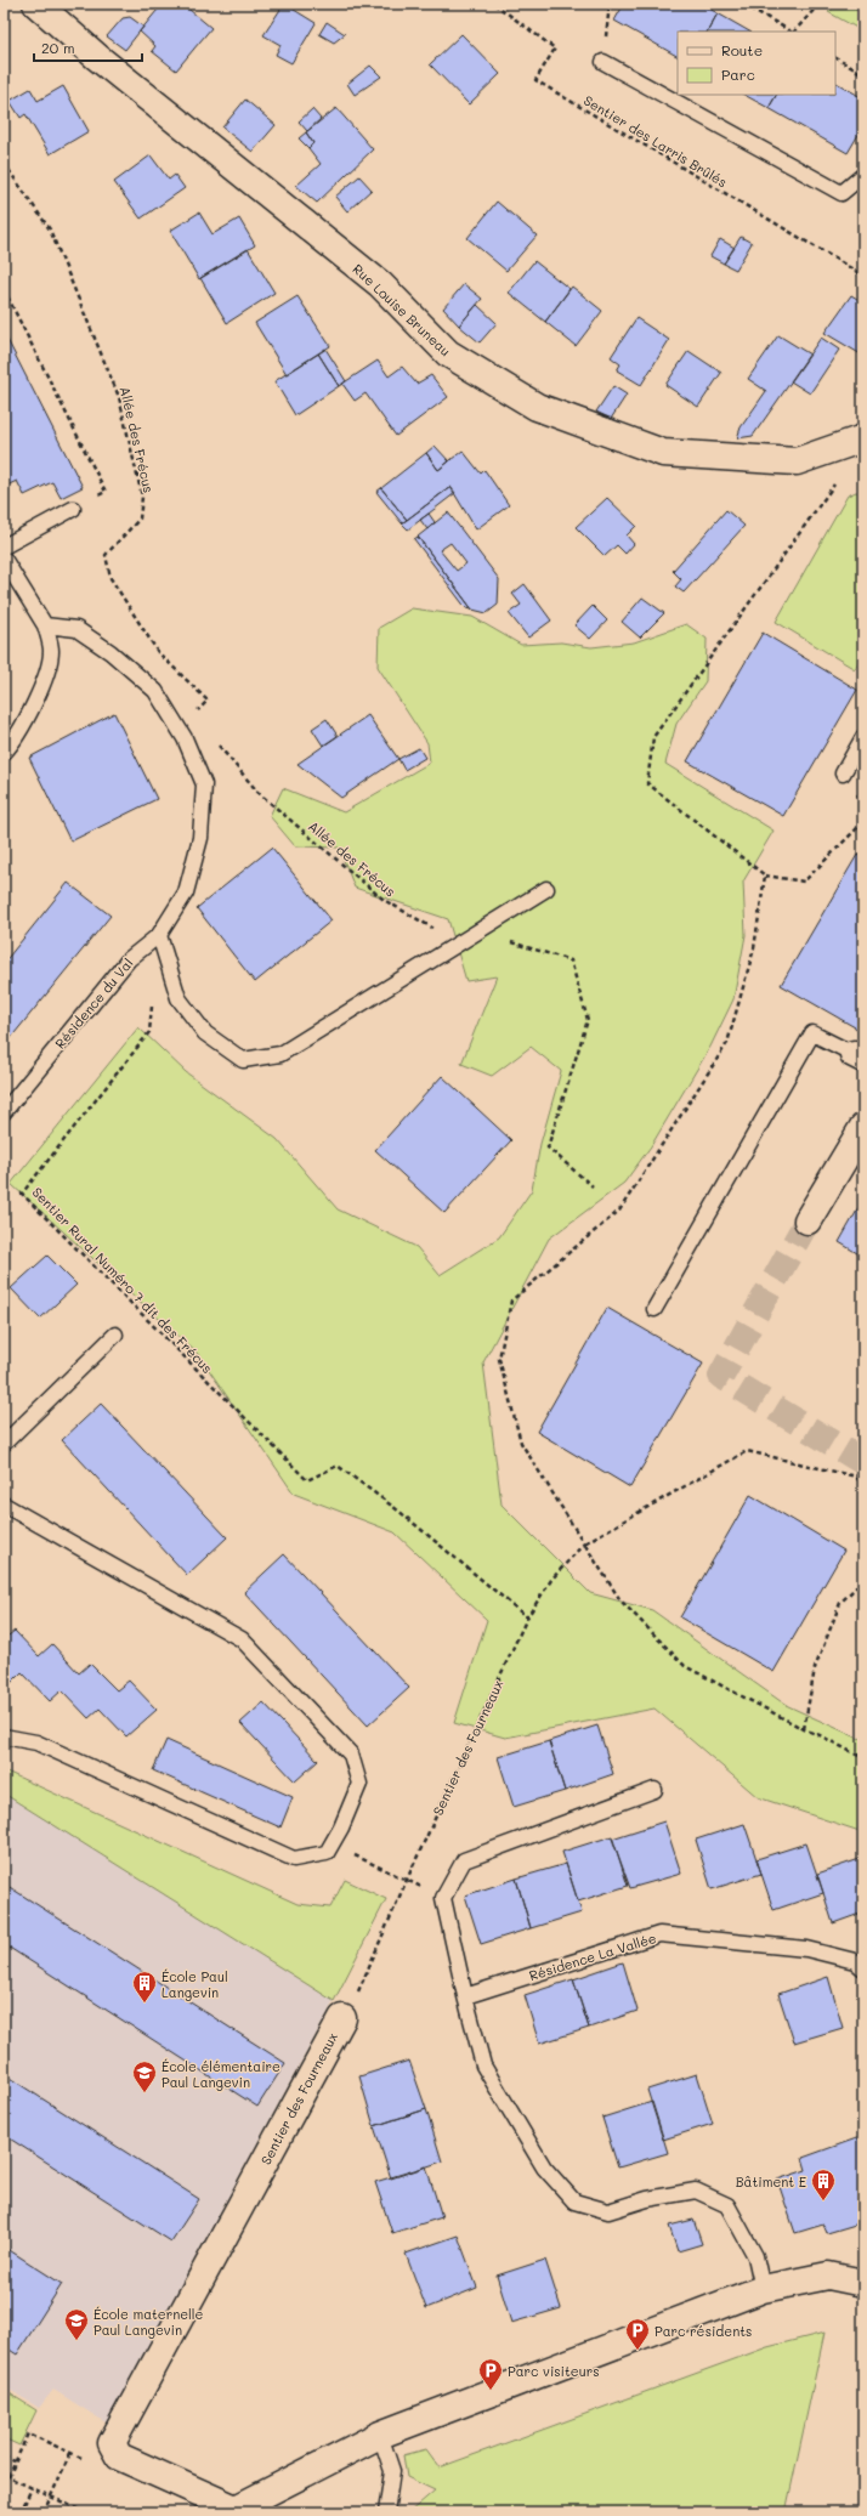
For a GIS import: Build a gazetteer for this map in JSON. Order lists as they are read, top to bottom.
{
  "streets": {
    "street": ["Rue Louise Bruneau", "Sentier des Fourneaux"],
    "lane": ["Résidence du Val", "Résidence La Vallée"],
    "path": ["Sentier des Larris Brûlés", "Allée des Frécus", "Sentier Rural Numéro 7 dit des Frécus"]
  },
  "crossings": [
    ["Sentier Rural Numéro 7 dit des Frécus", "Sentier des Fourneaux"]
  ],
  "places": {
    "building": ["École Paul Langevin", "Bâtiment E"],
    "school or university": ["École élémentaire Paul Langevin", "École maternelle Paul Langevin"],
    "parking": ["Parc résidents", "Parc visiteurs"]
  },
  "legend": ["Route", "Parc"],
  "scale_bar": "20 m"
}
